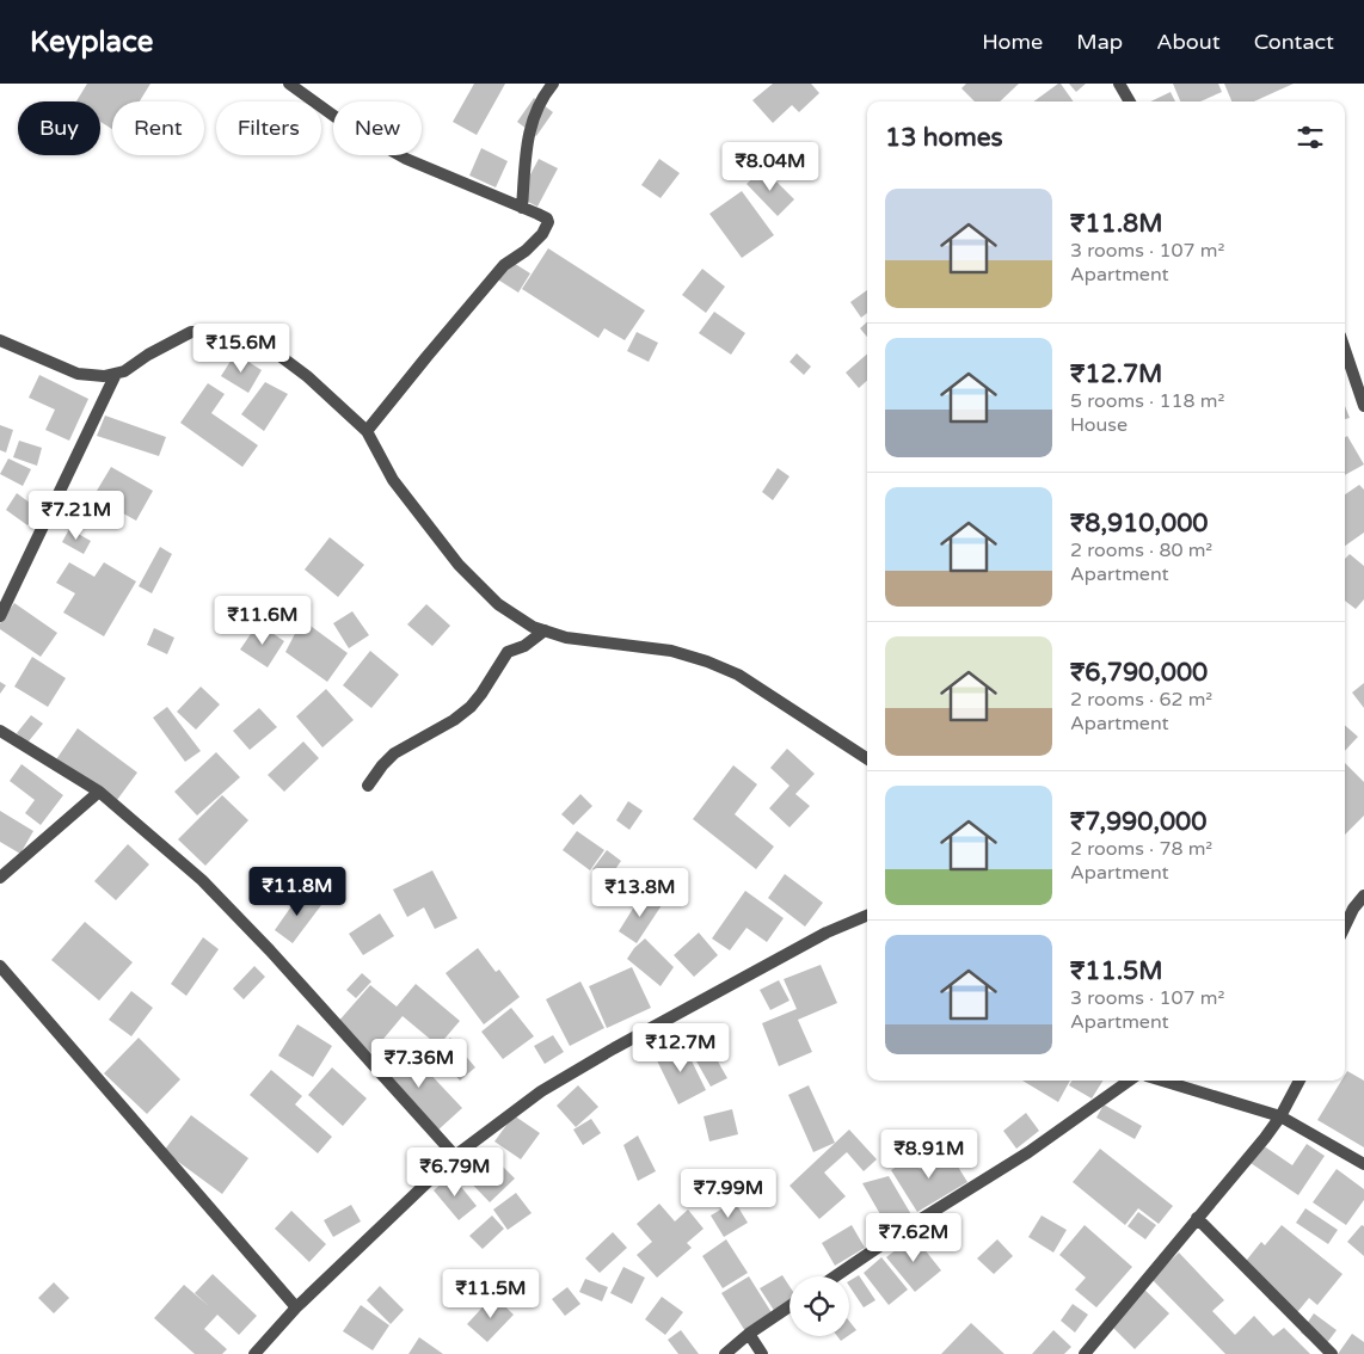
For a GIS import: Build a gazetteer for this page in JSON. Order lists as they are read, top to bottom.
{
  "page": {
    "header": "Keyplace",
    "nav": [
      "Home",
      "Map",
      "About",
      "Contact"
    ],
    "chip": [
      "Buy",
      "Rent",
      "Filters",
      "New"
    ],
    "heading": "13 homes",
    "price": [
      "₹8.04M",
      "₹15.6M",
      "₹7.21M",
      "₹11.6M",
      "₹11.8M",
      "₹13.8M",
      "₹12.7M",
      "₹7.36M",
      "₹8.91M",
      "₹6.79M",
      "₹7.99M",
      "₹7.62M",
      "₹11.5M"
    ],
    "list": [
      {
        "name": "₹11.8M",
        "note": "3 rooms · 107 m² · Apartment"
      },
      {
        "name": "₹12.7M",
        "note": "5 rooms · 118 m² · House"
      },
      {
        "name": "₹8,910,000",
        "note": "2 rooms · 80 m² · Apartment"
      },
      {
        "name": "₹6,790,000",
        "note": "2 rooms · 62 m² · Apartment"
      },
      {
        "name": "₹7,990,000",
        "note": "2 rooms · 78 m² · Apartment"
      },
      {
        "name": "₹11.5M",
        "note": "3 rooms · 107 m² · Apartment"
      }
    ]
  }
}
